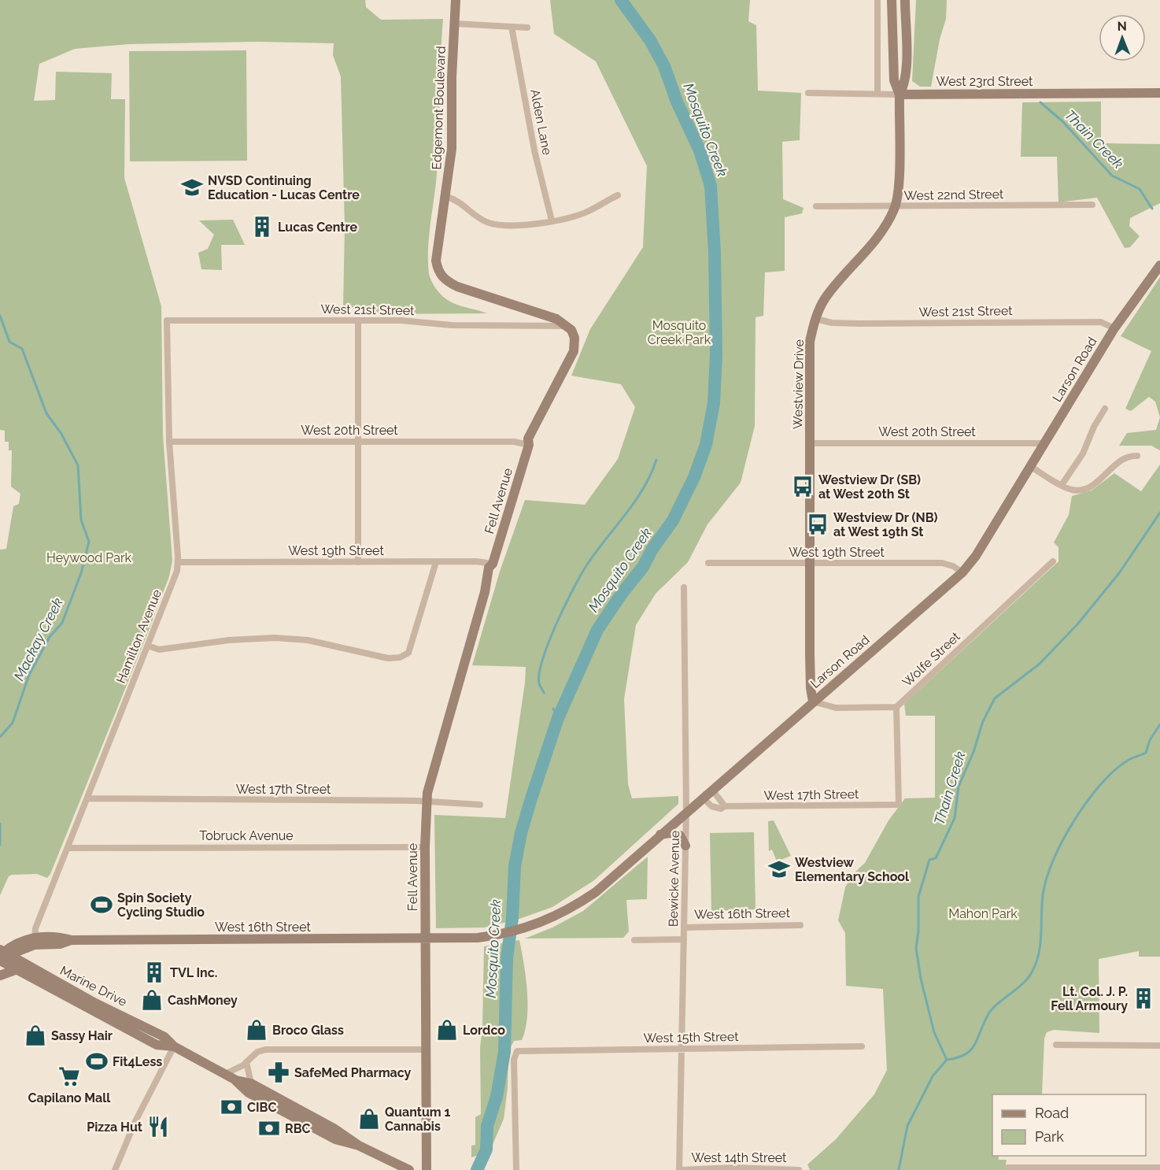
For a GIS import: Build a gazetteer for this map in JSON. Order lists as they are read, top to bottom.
{
  "streets": {
    "main road": [
      "West 23rd Street",
      "Edgemont Boulevard",
      "Larson Road",
      "Westview Drive",
      "Fell Avenue",
      "West 16th Street",
      "Marine Drive"
    ],
    "street": [
      "Alden Lane",
      "West 22nd Street",
      "West 21st Street",
      "West 20th Street",
      "West 19th Street",
      "Hamilton Avenue",
      "Wolfe Street",
      "West 17th Street",
      "Tobruck Avenue",
      "Bewicke Avenue",
      "West 15th Street",
      "West 14th Street"
    ]
  },
  "crossings": [
    ["West 23rd Street", "Westview Drive"],
    ["Edgemont Boulevard", "West 21st Street"],
    ["Edgemont Boulevard", "Fell Avenue"],
    ["West 22nd Street", "Westview Drive"],
    ["West 21st Street", "Larson Road"],
    ["West 21st Street", "Westview Drive"],
    ["West 21st Street", "Fell Avenue"],
    ["West 21st Street", "Hamilton Avenue"],
    ["Larson Road", "Westview Drive"],
    ["Larson Road", "West 20th Street"],
    ["Larson Road", "Fell Avenue"],
    ["Larson Road", "West 19th Street"],
    ["Larson Road", "West 17th Street"],
    ["Larson Road", "Bewicke Avenue"],
    ["Larson Road", "West 16th Street"],
    ["Westview Drive", "West 20th Street"],
    ["Westview Drive", "West 19th Street"],
    ["West 20th Street", "Fell Avenue"],
    ["West 20th Street", "Hamilton Avenue"],
    ["Fell Avenue", "West 19th Street"],
    ["Fell Avenue", "West 17th Street"],
    ["Fell Avenue", "Tobruck Avenue"],
    ["Fell Avenue", "West 16th Street"],
    ["West 19th Street", "Hamilton Avenue"],
    ["Hamilton Avenue", "West 17th Street"],
    ["Hamilton Avenue", "Tobruck Avenue"],
    ["Hamilton Avenue", "West 16th Street"],
    ["Wolfe Street", "West 17th Street"],
    ["Bewicke Avenue", "West 16th Street"],
    ["Bewicke Avenue", "West 15th Street"],
    ["Bewicke Avenue", "West 14th Street"],
    ["West 16th Street", "Marine Drive"]
  ],
  "water": ["Mosquito Creek", "Thain Creek", "Mackay Creek"],
  "parks": ["Mosquito Creek Park", "Heywood Park", "Mahon Park"],
  "places": {
    "school or university": ["NVSD Continuing Education - Lucas Centre", "Westview Elementary School"],
    "building": ["Lucas Centre", "TVL Inc.", "Lt. Col. J. P. Fell Armoury"],
    "bus stop": ["Westview Dr (SB) at West 20th St", "Westview Dr (NB) at West 19th St"],
    "sports": ["Spin Society Cycling Studio", "Fit4Less"],
    "shop": [
      "CashMoney",
      "Broco Glass",
      "Lordco",
      "Sassy Hair",
      "Quantum 1 Cannabis"
    ],
    "pharmacy": ["SafeMed Pharmacy"],
    "supermarket": ["Capilano Mall"],
    "bank": ["CIBC", "RBC"],
    "restaurant": ["Pizza Hut"]
  },
  "legend": ["Road", "Park"],
  "north": "top"
}
